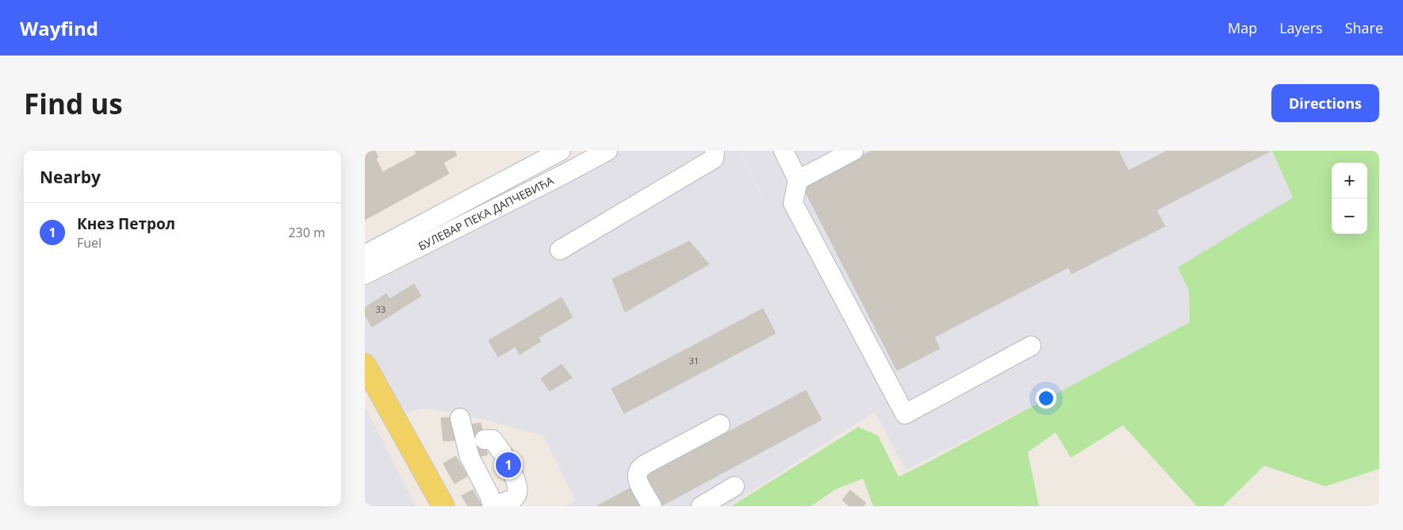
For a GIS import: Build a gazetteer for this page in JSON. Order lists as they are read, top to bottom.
{
  "streets": {
    "street": ["БУЛЕВАР ПЕКА ДАПЧЕВИЋА"]
  },
  "house_numbers": ["33", "31"],
  "page": {
    "header": "Wayfind",
    "nav": ["Map", "Layers", "Share"],
    "buttons": "Directions",
    "title": "Find us",
    "heading": "Nearby",
    "map_buttons": ["+", "−"],
    "list": [
      {
        "mark": "1",
        "name": "Кнез Петрол",
        "note": "Fuel",
        "value": "230 m"
      }
    ],
    "pins": "1"
  }
}
